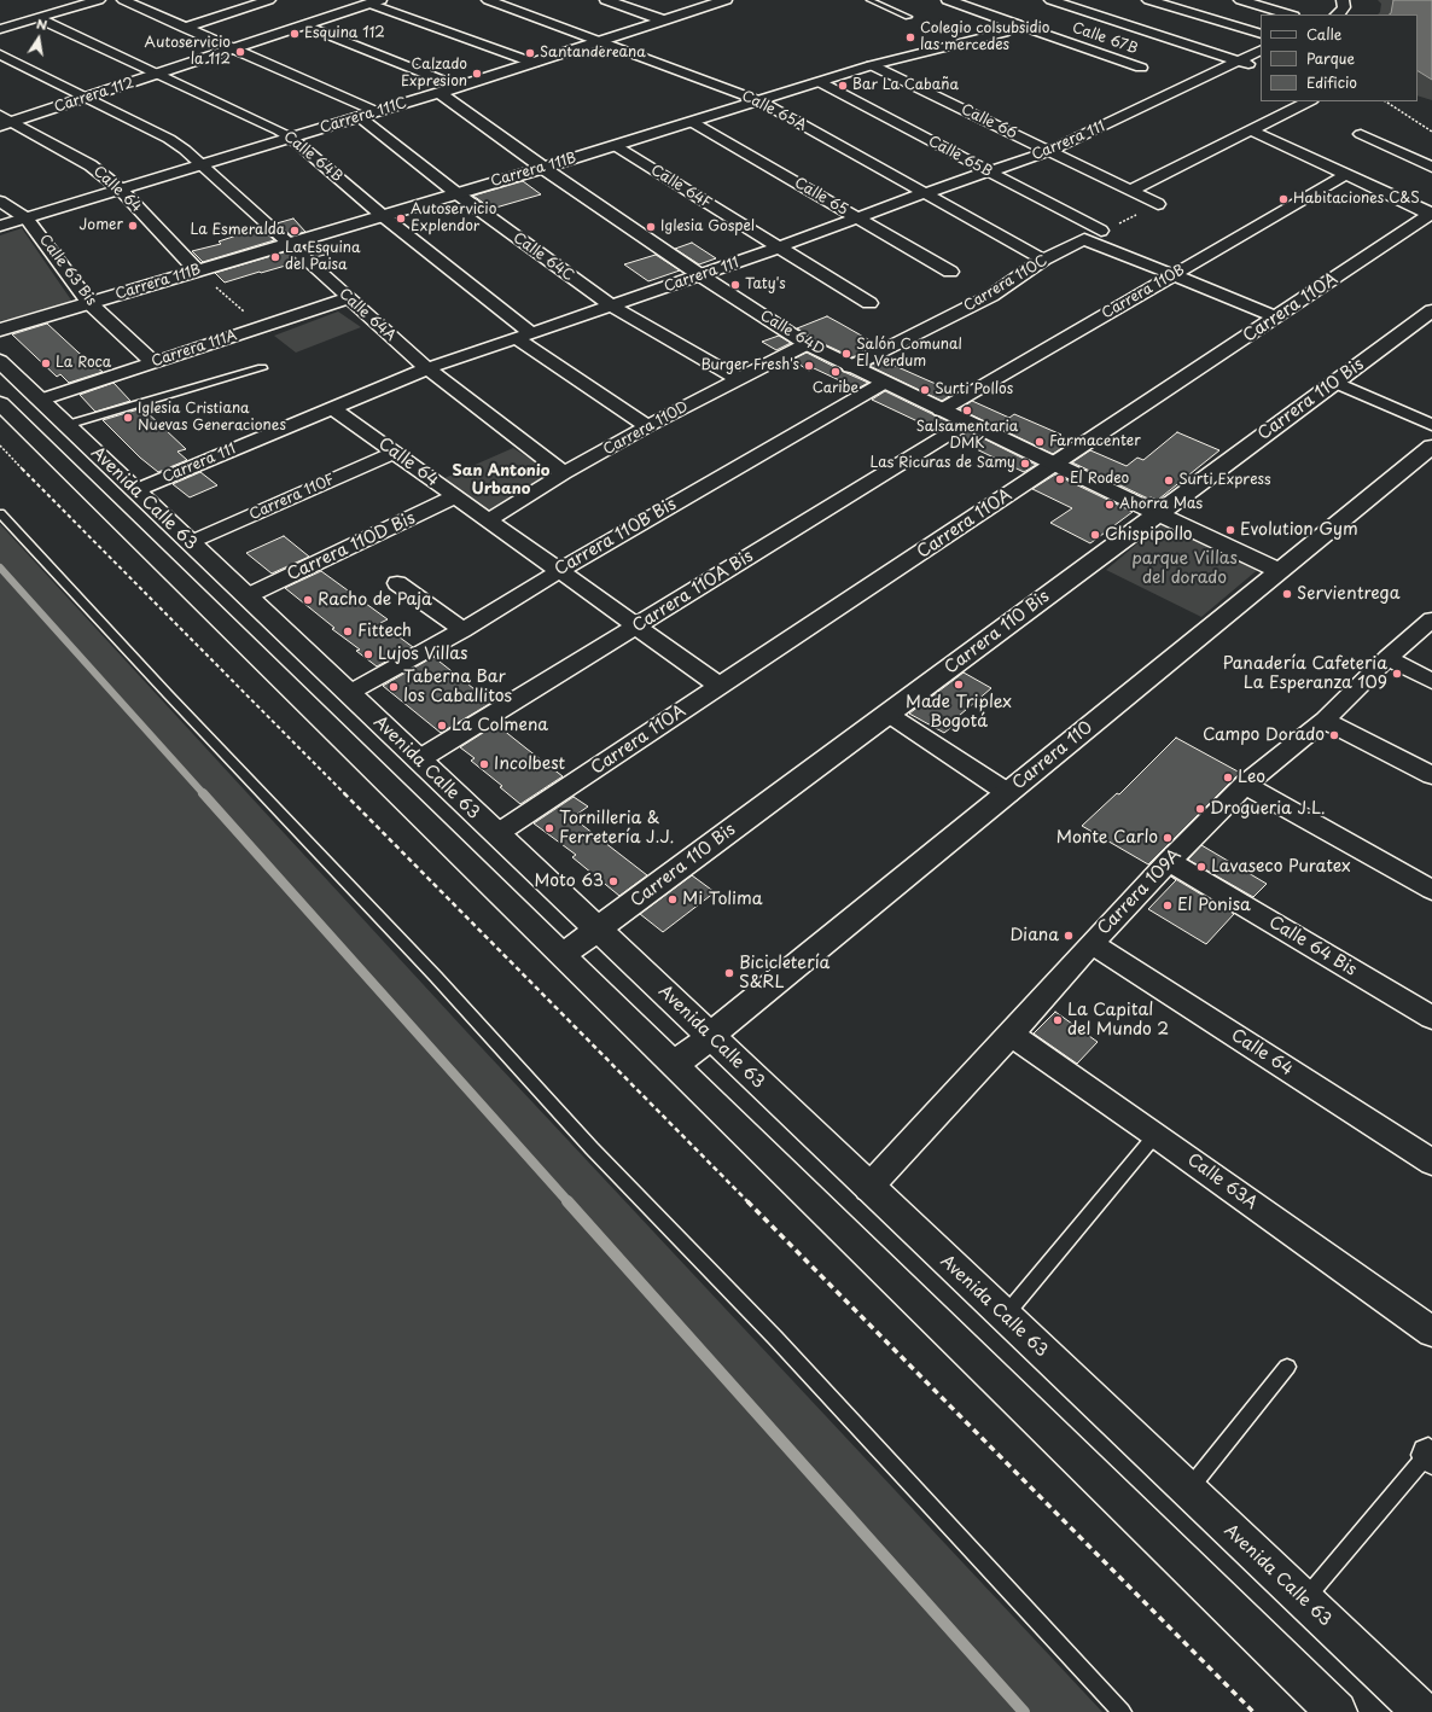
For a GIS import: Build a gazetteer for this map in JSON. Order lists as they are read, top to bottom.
{
  "streets": {
    "street": [
      "Calle 67B",
      "Carrera 112",
      "Calle 65A",
      "Carrera 111C",
      "Calle 66",
      "Carrera 111",
      "Calle 64B",
      "Calle 65B",
      "Carrera 111B",
      "Calle 64F",
      "Calle 64",
      "Calle 65",
      "Calle 64C",
      "Calle 63 Bis",
      "Carrera 110C",
      "Carrera 110B",
      "Carrera 110A",
      "Calle 64A",
      "Calle 64D",
      "Carrera 111A",
      "Carrera 110 Bis",
      "Carrera 110D",
      "Carrera 110F",
      "Avenida Calle 63",
      "Carrera 110B Bis",
      "Carrera 110D Bis",
      "Carrera 110A Bis",
      "Carrera 110",
      "Carrera 109A",
      "Calle 64 Bis",
      "Calle 63A"
    ]
  },
  "crossings": [
    ["Calle 67B", "Carrera 111B"],
    ["Carrera 112", "Calle 64B"],
    ["Carrera 112", "Calle 64"],
    ["Carrera 112", "Calle 64A"],
    ["Calle 65A", "Carrera 111C"],
    ["Calle 65A", "Carrera 111"],
    ["Calle 65A", "Carrera 111B"],
    ["Calle 65A", "Carrera 110C"],
    ["Carrera 111C", "Calle 64B"],
    ["Carrera 111C", "Calle 64"],
    ["Carrera 111C", "Calle 64C"],
    ["Carrera 111C", "Calle 63 Bis"],
    ["Carrera 111C", "Calle 64A"],
    ["Carrera 111C", "Calle 64D"],
    ["Calle 66", "Carrera 111"],
    ["Calle 66", "Carrera 111B"],
    ["Carrera 111", "Calle 64B"],
    ["Carrera 111", "Calle 65B"],
    ["Carrera 111", "Calle 64F"],
    ["Carrera 111", "Calle 64"],
    ["Carrera 111", "Calle 65"],
    ["Carrera 111", "Calle 64C"],
    ["Carrera 111", "Calle 64A"],
    ["Carrera 111", "Calle 64D"],
    ["Carrera 111", "Avenida Calle 63"],
    ["Calle 64B", "Carrera 111B"],
    ["Calle 64B", "Carrera 110D"],
    ["Calle 65B", "Carrera 111B"],
    ["Carrera 111B", "Calle 64F"],
    ["Carrera 111B", "Calle 64"],
    ["Carrera 111B", "Calle 65"],
    ["Carrera 111B", "Calle 64C"],
    ["Carrera 111B", "Calle 63 Bis"],
    ["Carrera 111B", "Calle 64A"],
    ["Carrera 111B", "Calle 64D"],
    ["Calle 64", "Carrera 110A"],
    ["Calle 64", "Carrera 110D"],
    ["Calle 64", "Carrera 110F"],
    ["Calle 64", "Carrera 110B Bis"],
    ["Calle 64", "Carrera 110D Bis"],
    ["Calle 64", "Carrera 110A Bis"],
    ["Calle 64", "Carrera 109A"],
    ["Calle 64C", "Carrera 110D"],
    ["Calle 63 Bis", "Carrera 111A"],
    ["Carrera 110C", "Carrera 110B"],
    ["Carrera 110C", "Calle 64D"],
    ["Carrera 110B", "Calle 64D"],
    ["Carrera 110A", "Calle 64D"],
    ["Carrera 110A", "Avenida Calle 63"],
    ["Calle 64A", "Carrera 111A"],
    ["Calle 64A", "Carrera 110D"],
    ["Calle 64D", "Carrera 110 Bis"],
    ["Calle 64D", "Carrera 110D"],
    ["Calle 64D", "Carrera 110B Bis"],
    ["Calle 64D", "Carrera 110A Bis"],
    ["Calle 64D", "Carrera 110"],
    ["Carrera 111A", "Avenida Calle 63"],
    ["Carrera 110 Bis", "Avenida Calle 63"],
    ["Carrera 110F", "Avenida Calle 63"],
    ["Avenida Calle 63", "Carrera 110B Bis"],
    ["Avenida Calle 63", "Carrera 110D Bis"],
    ["Avenida Calle 63", "Carrera 110A Bis"],
    ["Avenida Calle 63", "Carrera 110"],
    ["Avenida Calle 63", "Carrera 109A"],
    ["Carrera 109A", "Calle 64 Bis"],
    ["Carrera 109A", "Calle 63A"]
  ],
  "districts": ["San Antonio Urbano"],
  "parks": ["parque Villas del dorado"],
  "places": [
    "Esquina 112",
    "Colegio colsubsidio las mercedes",
    "Autoservicio la 112",
    "Santandereana",
    "Calzado Expresion",
    "Bar La Cabaña",
    "Habitaciones C&S",
    "Autoservicio Explendor",
    "Jomer",
    "Iglesia Gospel",
    "La Esmeralda",
    "La Esquina del Paisa",
    "Taty's",
    "Salón Comunal El Verdum",
    "La Roca",
    "Burger Fresh's",
    "Caribe",
    "Surti Pollos",
    "Salsamentaria DMK",
    "Iglesia Cristiana Nuevas Generaciones",
    "Farmacenter",
    "Las Ricuras de Samy",
    "El Rodeo",
    "Surti Express",
    "Ahorra Mas",
    "Evolution Gym",
    "Chispipollo",
    "Servientrega",
    "Racho de Paja",
    "Fittech",
    "Lujos Villas",
    "Panadería Cafeteria La Esperanza 109",
    "Made Triplex Bogotá",
    "Taberna Bar los Caballitos",
    "La Colmena",
    "Campo Dorado",
    "Incolbest",
    "Leo",
    "Drogueria J.L.",
    "Tornilleria & Ferretería J.J.",
    "Monte Carlo",
    "Lavaseco Puratex",
    "Moto 63",
    "Mi Tolima",
    "El Ponisa",
    "Diana",
    "Bicicletería S&RL",
    "La Capital del Mundo 2"
  ],
  "legend": ["Calle", "Parque", "Edificio"],
  "north": "top"
}
